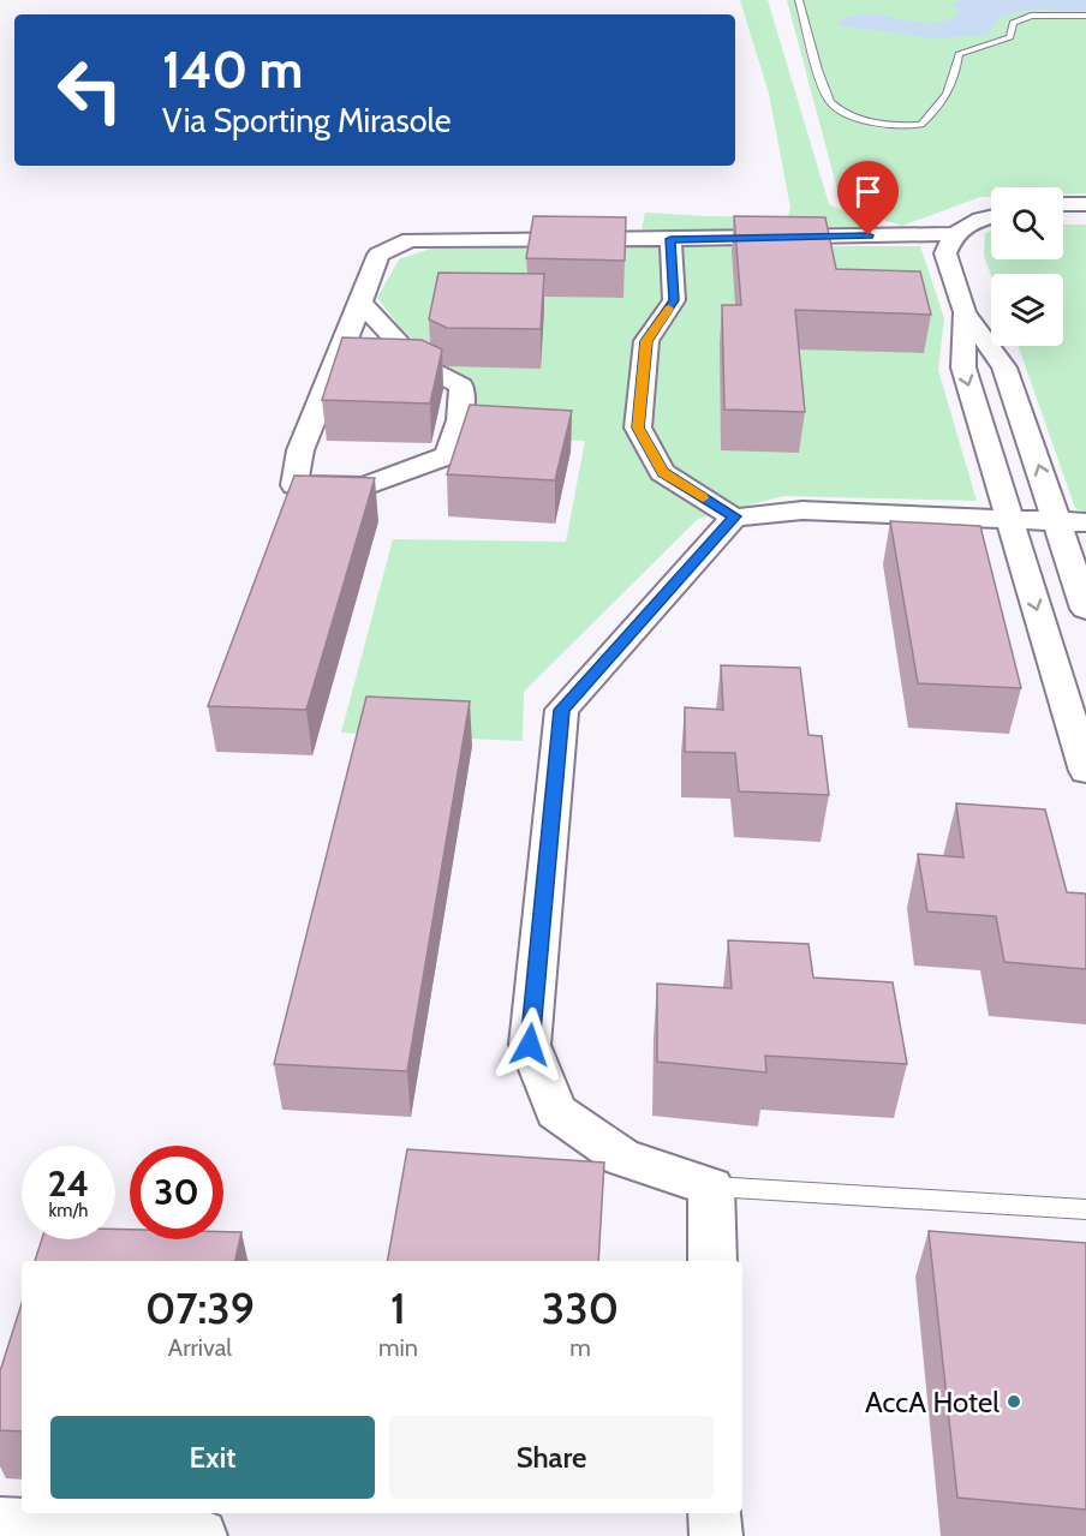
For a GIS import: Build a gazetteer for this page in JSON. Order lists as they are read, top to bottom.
{
  "places": ["AccA Hotel"],
  "page": {
    "turn": ["140 m", "Via Sporting Mirasole"],
    "speed": "24 km/h",
    "limit": "30",
    "eta": [
      "07:39",
      "Arrival",
      "1",
      "min",
      "330",
      "m"
    ],
    "buttons": ["Exit", "Share"]
  }
}
